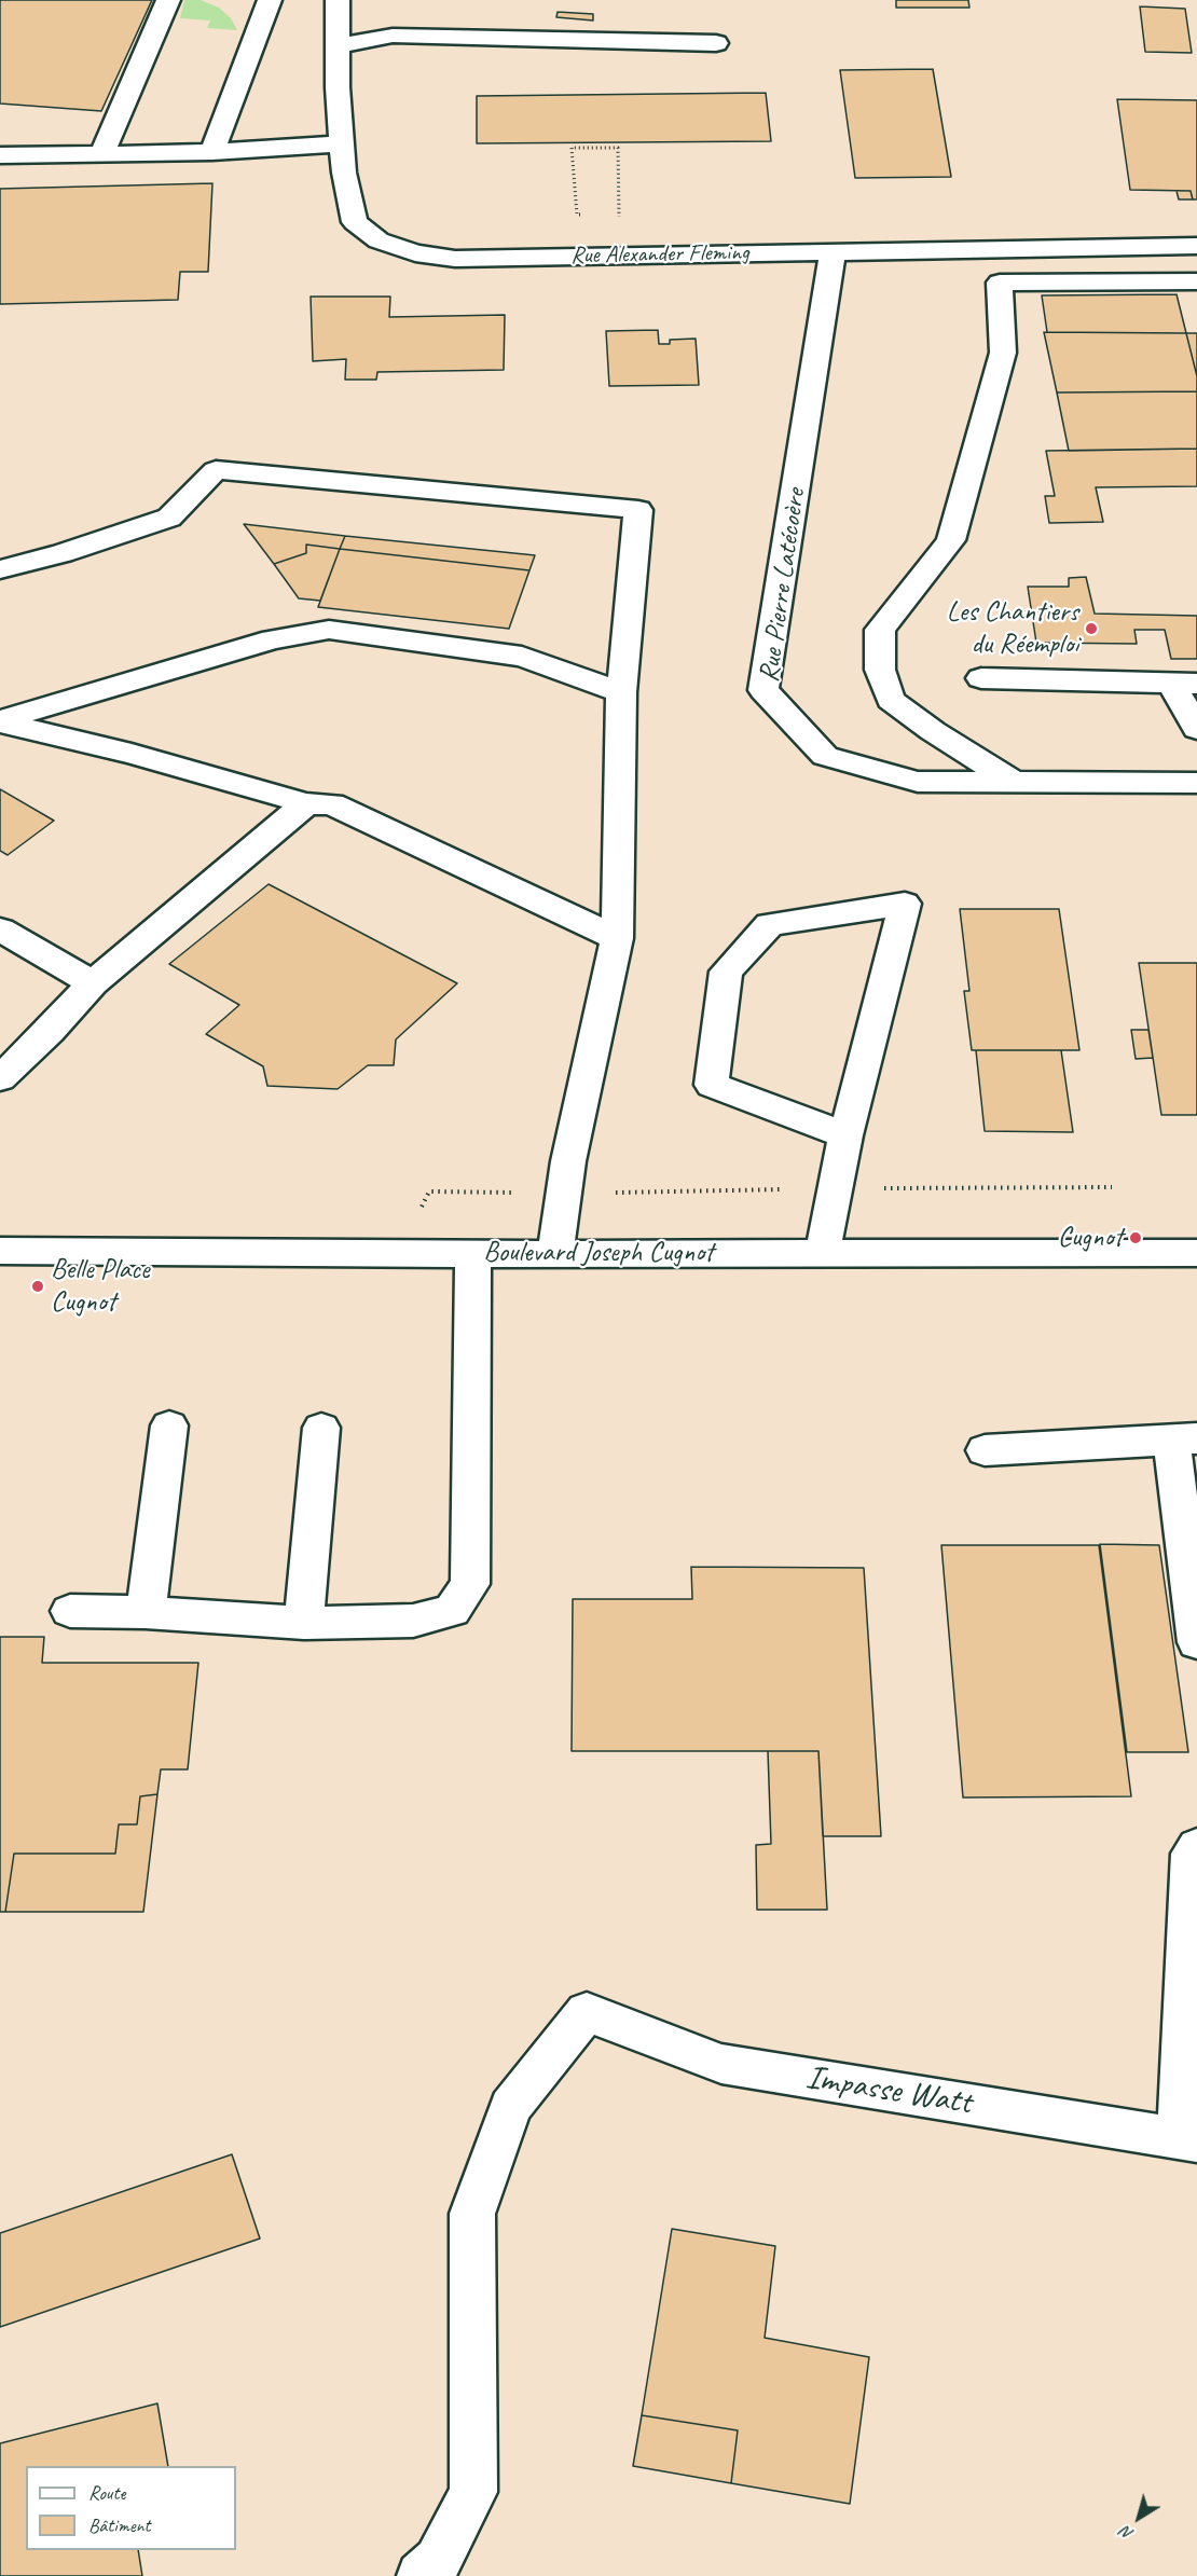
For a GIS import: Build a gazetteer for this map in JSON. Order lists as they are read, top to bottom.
{
  "streets": {
    "street": [
      "Rue Alexander Fleming",
      "Rue Pierre Latécoère",
      "Boulevard Joseph Cugnot",
      "Impasse Watt"
    ]
  },
  "crossings": [
    ["Rue Alexander Fleming", "Rue Pierre Latécoère"]
  ],
  "places": ["Les Chantiers du Réemploi", "Cugnot", "Belle Place Cugnot"],
  "legend": ["Route", "Bâtiment"],
  "north": "bottom left"
}
